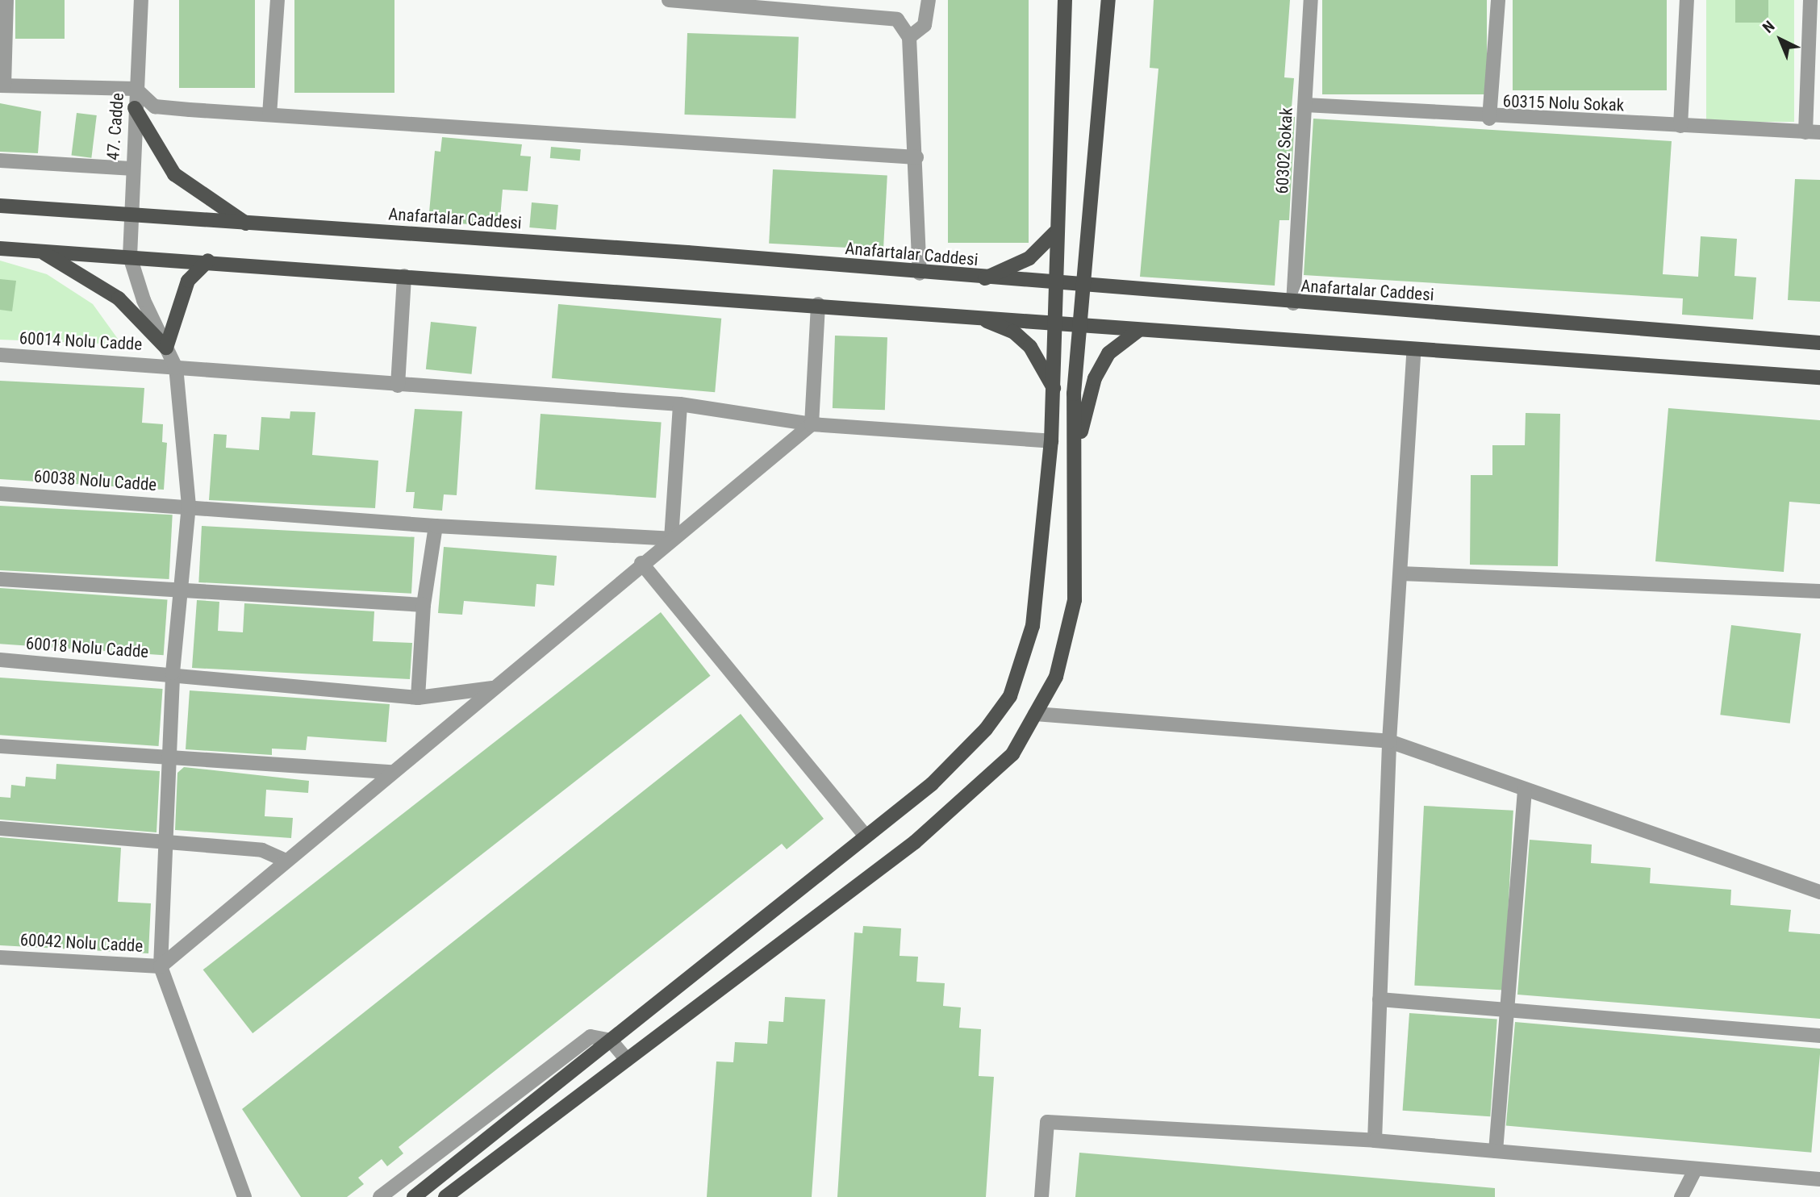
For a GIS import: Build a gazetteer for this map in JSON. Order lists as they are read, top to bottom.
{
  "streets": {
    "main road": ["Anafartalar Caddesi"],
    "street": [
      "60315 Nolu Sokak",
      "47. Cadde",
      "60302 Sokak",
      "60014 Nolu Cadde",
      "60038 Nolu Cadde",
      "60018 Nolu Cadde",
      "60042 Nolu Cadde"
    ]
  },
  "crossings": [
    ["60315 Nolu Sokak", "60302 Sokak"],
    ["47. Cadde", "Anafartalar Caddesi"],
    ["47. Cadde", "60014 Nolu Cadde"],
    ["60302 Sokak", "Anafartalar Caddesi"]
  ],
  "north": "top left"
}
